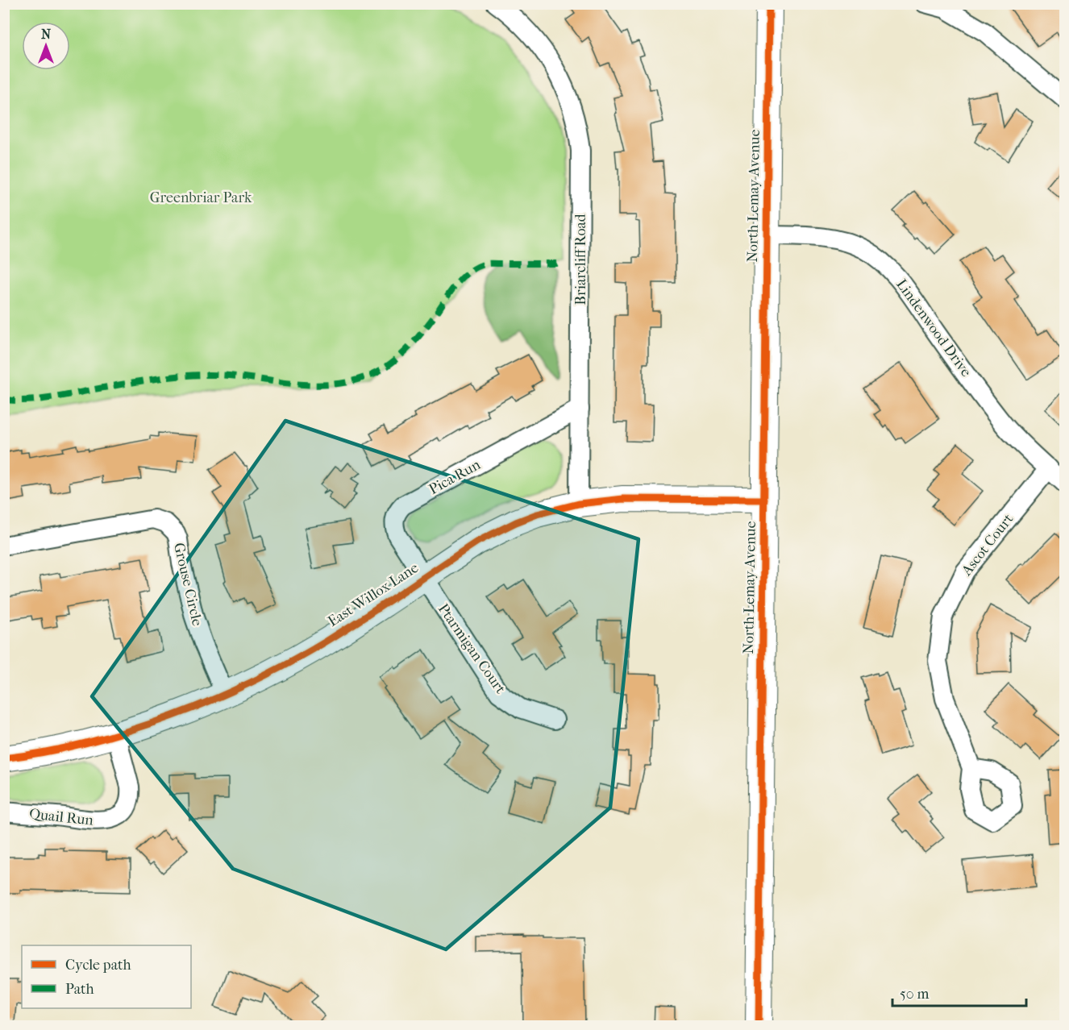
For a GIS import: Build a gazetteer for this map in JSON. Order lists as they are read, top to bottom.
{
  "streets": {
    "main road": ["North Lemay Avenue", "East Willox Lane"],
    "street": [
      "Briarcliff Road",
      "Lindenwood Drive",
      "Pica Run",
      "Ascot Court",
      "Grouse Circle",
      "Ptarmigan Court",
      "Quail Run"
    ]
  },
  "crossings": [
    ["North Lemay Avenue", "Lindenwood Drive"],
    ["North Lemay Avenue", "East Willox Lane"],
    ["Briarcliff Road", "Pica Run"],
    ["Briarcliff Road", "East Willox Lane"],
    ["Lindenwood Drive", "Ascot Court"],
    ["Pica Run", "East Willox Lane"],
    ["Pica Run", "Ptarmigan Court"],
    ["Grouse Circle", "East Willox Lane"],
    ["East Willox Lane", "Ptarmigan Court"],
    ["East Willox Lane", "Quail Run"]
  ],
  "parks": ["Greenbriar Park"],
  "legend": ["Cycle path", "Path"],
  "scale_bar": "50 m",
  "north": "top"
}
